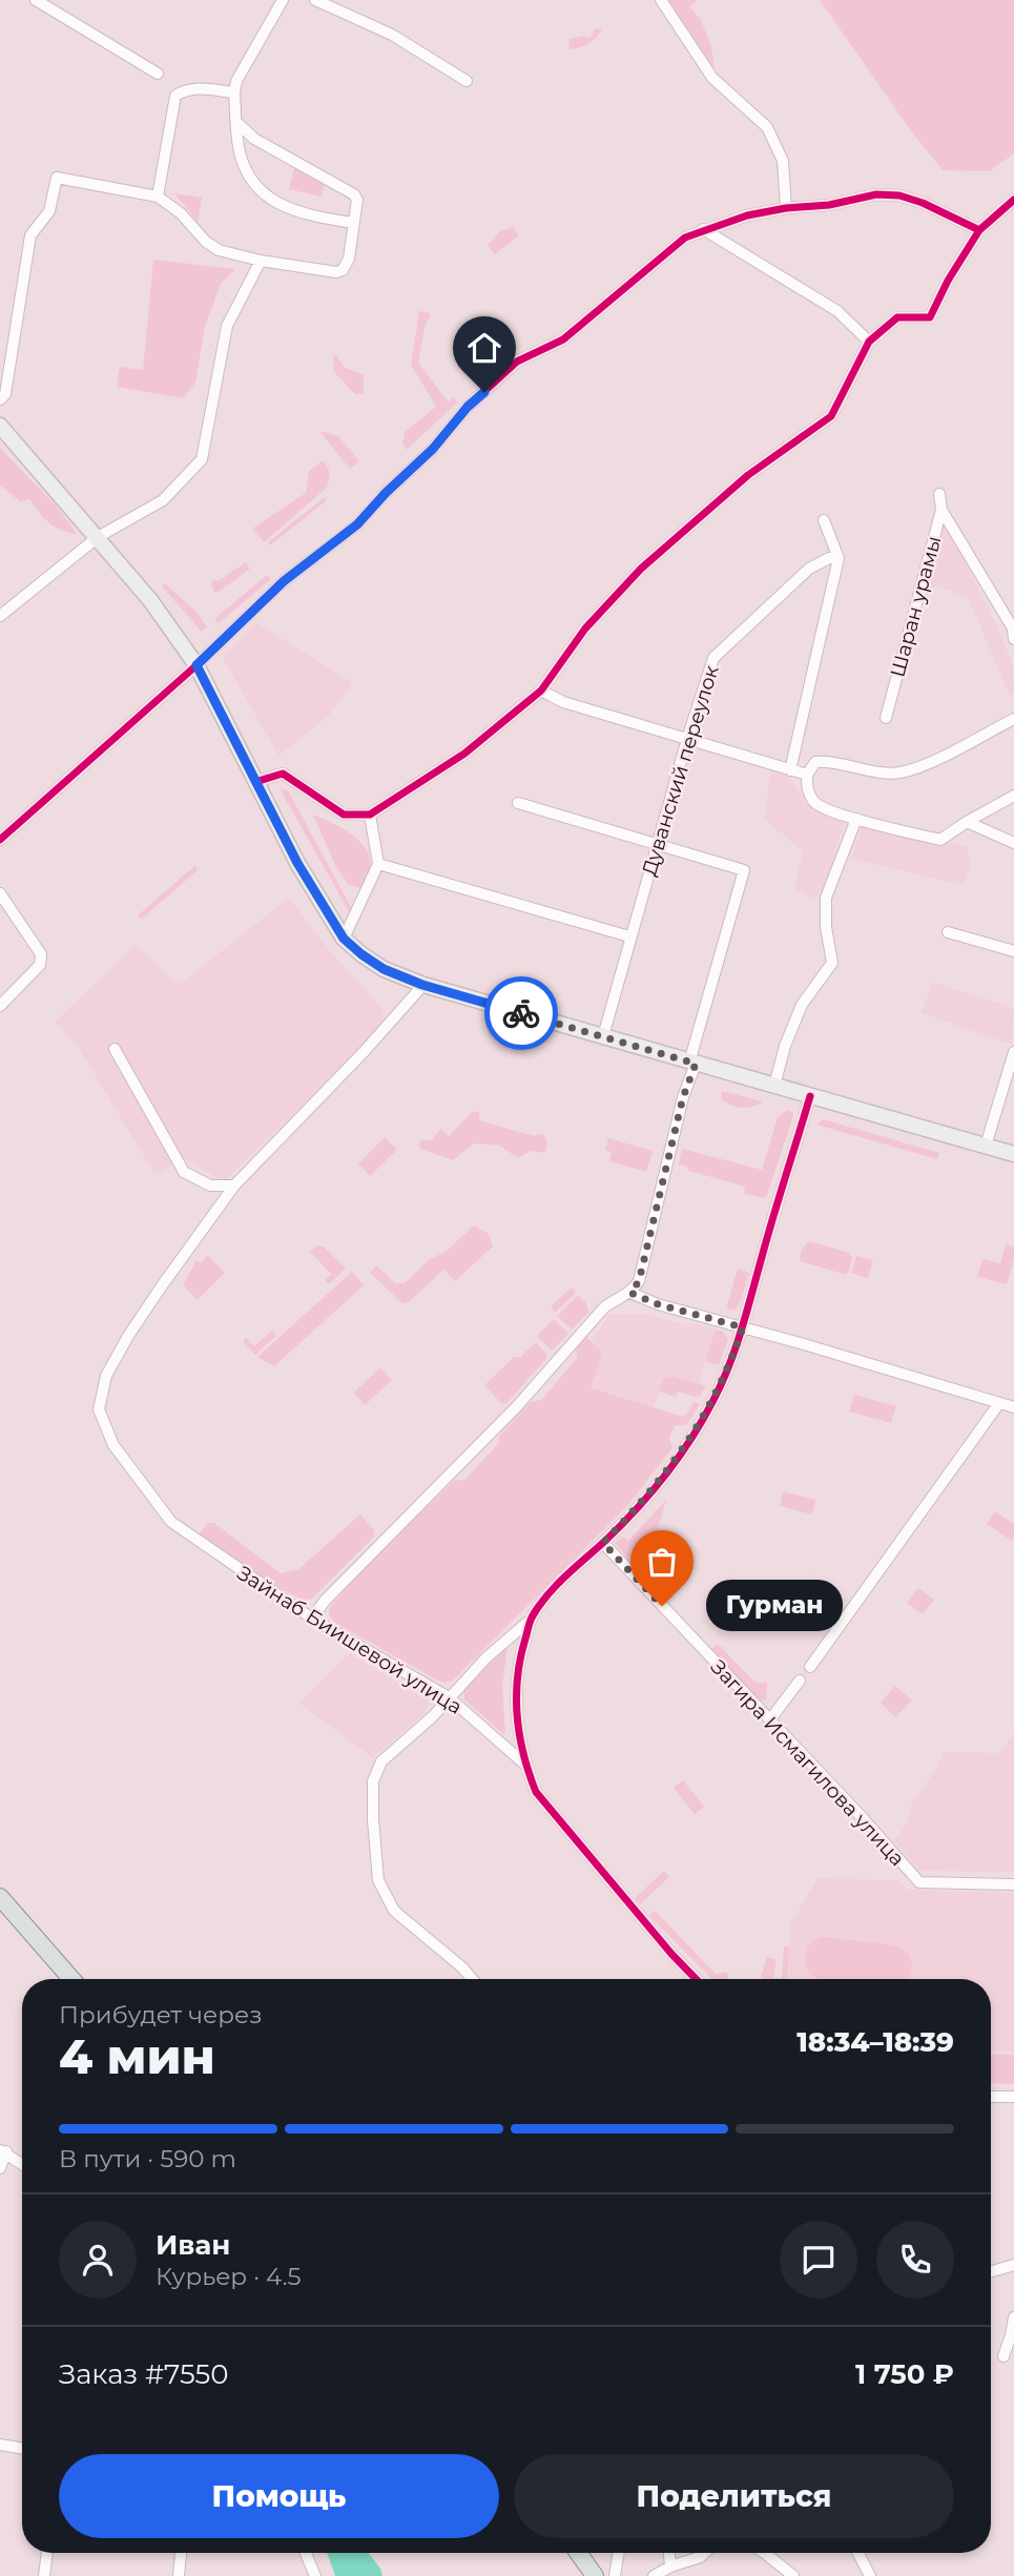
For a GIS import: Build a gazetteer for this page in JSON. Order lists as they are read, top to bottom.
{
  "streets": {
    "street": [
      "Шаран урамы",
      "Дуванский переулок",
      "Зайнаб Биишевой улица",
      "Загира Исмагилова улица"
    ]
  },
  "crossings": [
    ["Зайнаб Биишевой улица", "Загира Исмагилова улица"]
  ],
  "places": ["Гурман"],
  "page": {
    "bubble": "Гурман",
    "heading": ["4 мин", "Прибудет через", "18:34–18:39"],
    "panel": [
      "Иван",
      "Курьер · 4.5",
      "Заказ #7550",
      "1 750 ₽"
    ],
    "bar": "В пути · 590 m",
    "buttons": ["Помощь", "Поделиться"]
  }
}
